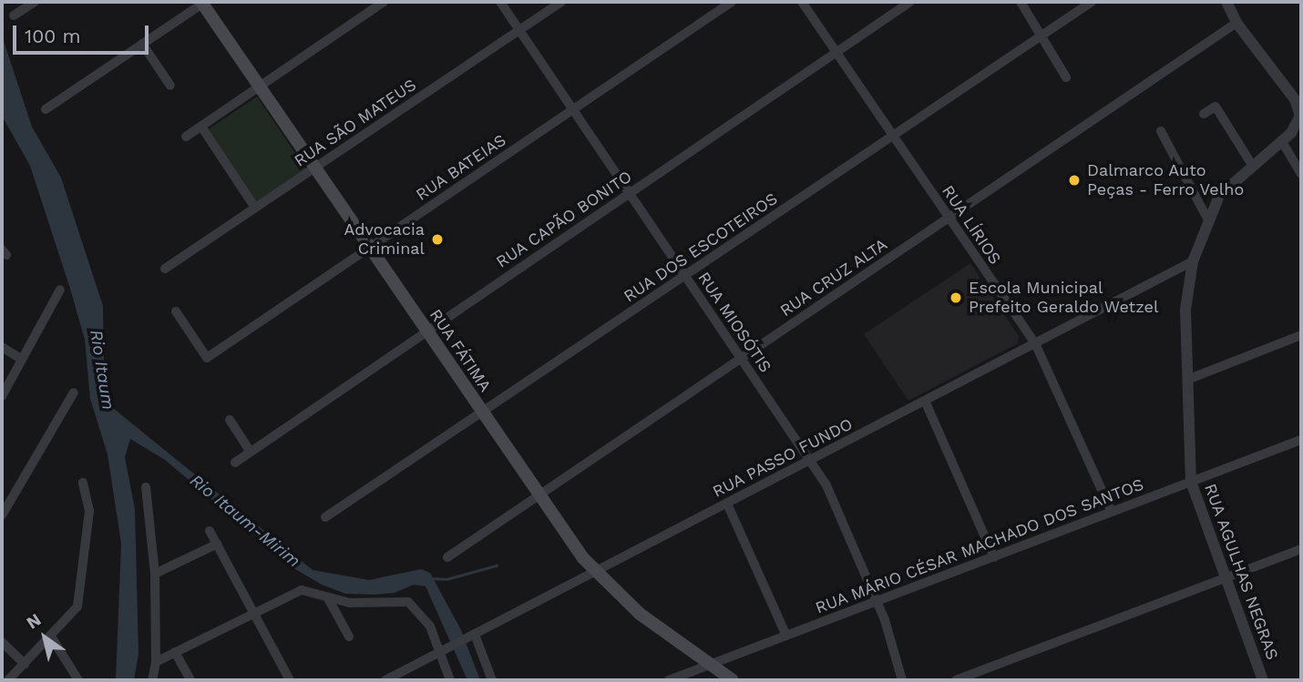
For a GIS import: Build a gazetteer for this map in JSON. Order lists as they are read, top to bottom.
{
  "streets": {
    "main road": ["RUA FÁTIMA"],
    "street": [
      "RUA SÃO MATEUS",
      "RUA BATEIAS",
      "RUA CAPÃO BONITO",
      "RUA LÍRIOS",
      "RUA DOS ESCOTEIROS",
      "RUA CRUZ ALTA",
      "RUA MIOSÓTIS",
      "RUA PASSO FUNDO",
      "RUA MÁRIO CÉSAR MACHADO DOS SANTOS",
      "RUA AGULHAS NEGRAS"
    ]
  },
  "crossings": [
    ["RUA SÃO MATEUS", "RUA MIOSÓTIS"],
    ["RUA SÃO MATEUS", "RUA FÁTIMA"],
    ["RUA BATEIAS", "RUA MIOSÓTIS"],
    ["RUA BATEIAS", "RUA FÁTIMA"],
    ["RUA CAPÃO BONITO", "RUA LÍRIOS"],
    ["RUA CAPÃO BONITO", "RUA MIOSÓTIS"],
    ["RUA CAPÃO BONITO", "RUA FÁTIMA"],
    ["RUA LÍRIOS", "RUA DOS ESCOTEIROS"],
    ["RUA LÍRIOS", "RUA CRUZ ALTA"],
    ["RUA LÍRIOS", "RUA PASSO FUNDO"],
    ["RUA LÍRIOS", "RUA MÁRIO CÉSAR MACHADO DOS SANTOS"],
    ["RUA DOS ESCOTEIROS", "RUA MIOSÓTIS"],
    ["RUA DOS ESCOTEIROS", "RUA FÁTIMA"],
    ["RUA CRUZ ALTA", "RUA MIOSÓTIS"],
    ["RUA CRUZ ALTA", "RUA FÁTIMA"],
    ["RUA CRUZ ALTA", "RUA AGULHAS NEGRAS"],
    ["RUA MIOSÓTIS", "RUA PASSO FUNDO"],
    ["RUA MIOSÓTIS", "RUA MÁRIO CÉSAR MACHADO DOS SANTOS"],
    ["RUA FÁTIMA", "RUA PASSO FUNDO"],
    ["RUA FÁTIMA", "RUA MÁRIO CÉSAR MACHADO DOS SANTOS"],
    ["RUA PASSO FUNDO", "RUA AGULHAS NEGRAS"],
    ["RUA MÁRIO CÉSAR MACHADO DOS SANTOS", "RUA AGULHAS NEGRAS"]
  ],
  "water": ["Rio Itaum", "Rio Itaum-Mirim"],
  "places": ["Dalmarco Auto Peças - Ferro Velho", "Advocacia Criminal", "Escola Municipal Prefeito Geraldo Wetzel"],
  "scale_bar": "100 m",
  "north": "top left"
}
